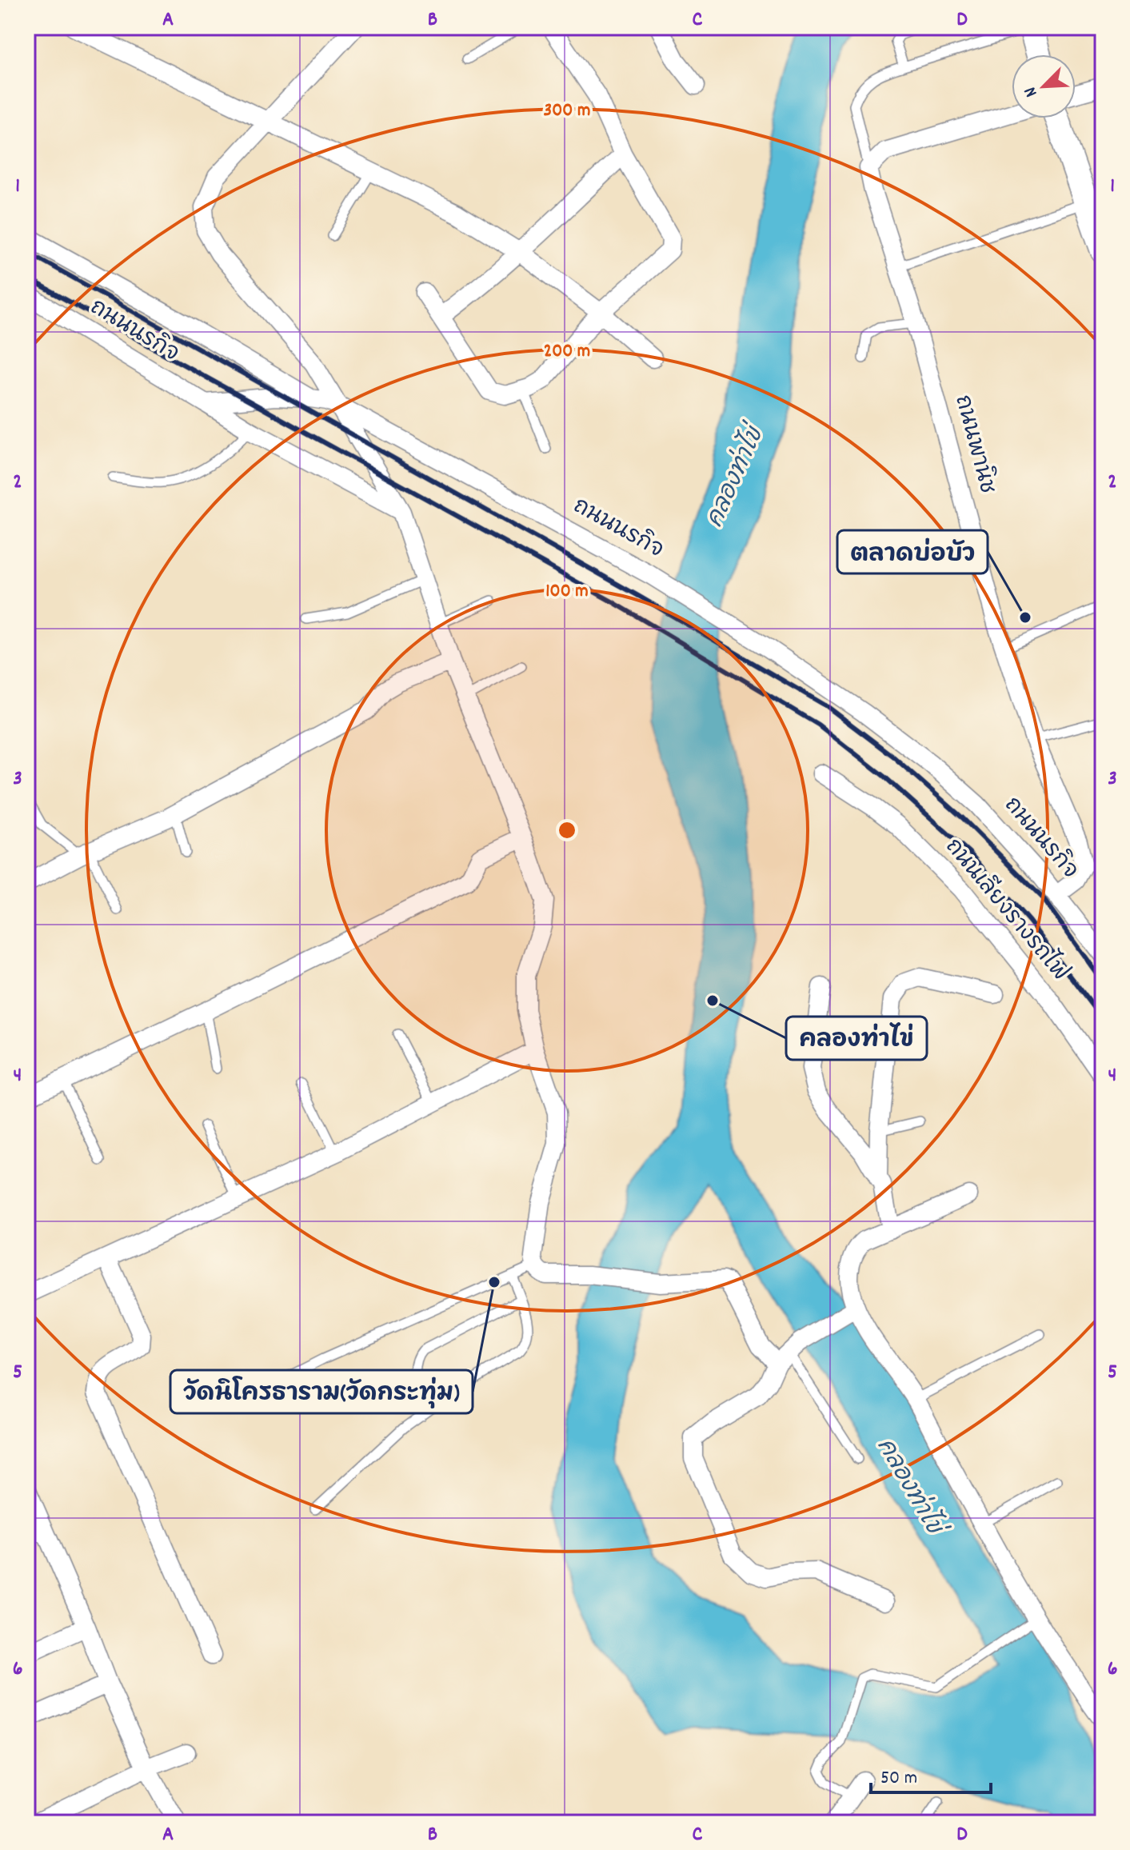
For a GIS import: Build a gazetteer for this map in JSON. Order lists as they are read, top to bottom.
{
  "streets": {
    "street": ["ถนนนรกิจ", "ถนนพานิช", "ถนนเลียงรางรถไฟ"]
  },
  "water": ["คลองท่าไข่"],
  "places": ["ตลาดบ่อบัว", "คลองท่าไข่", "วัดนิโครธาราม(วัดกระทุ่ม)"],
  "scale_bar": "50 m",
  "north": "bottom left",
  "grid": {
    "columns": [
      "A",
      "B",
      "C",
      "D"
    ],
    "rows": [
      "1",
      "2",
      "3",
      "4",
      "5",
      "6"
    ]
  },
  "rings": ["300 m", "200 m", "100 m"]
}
